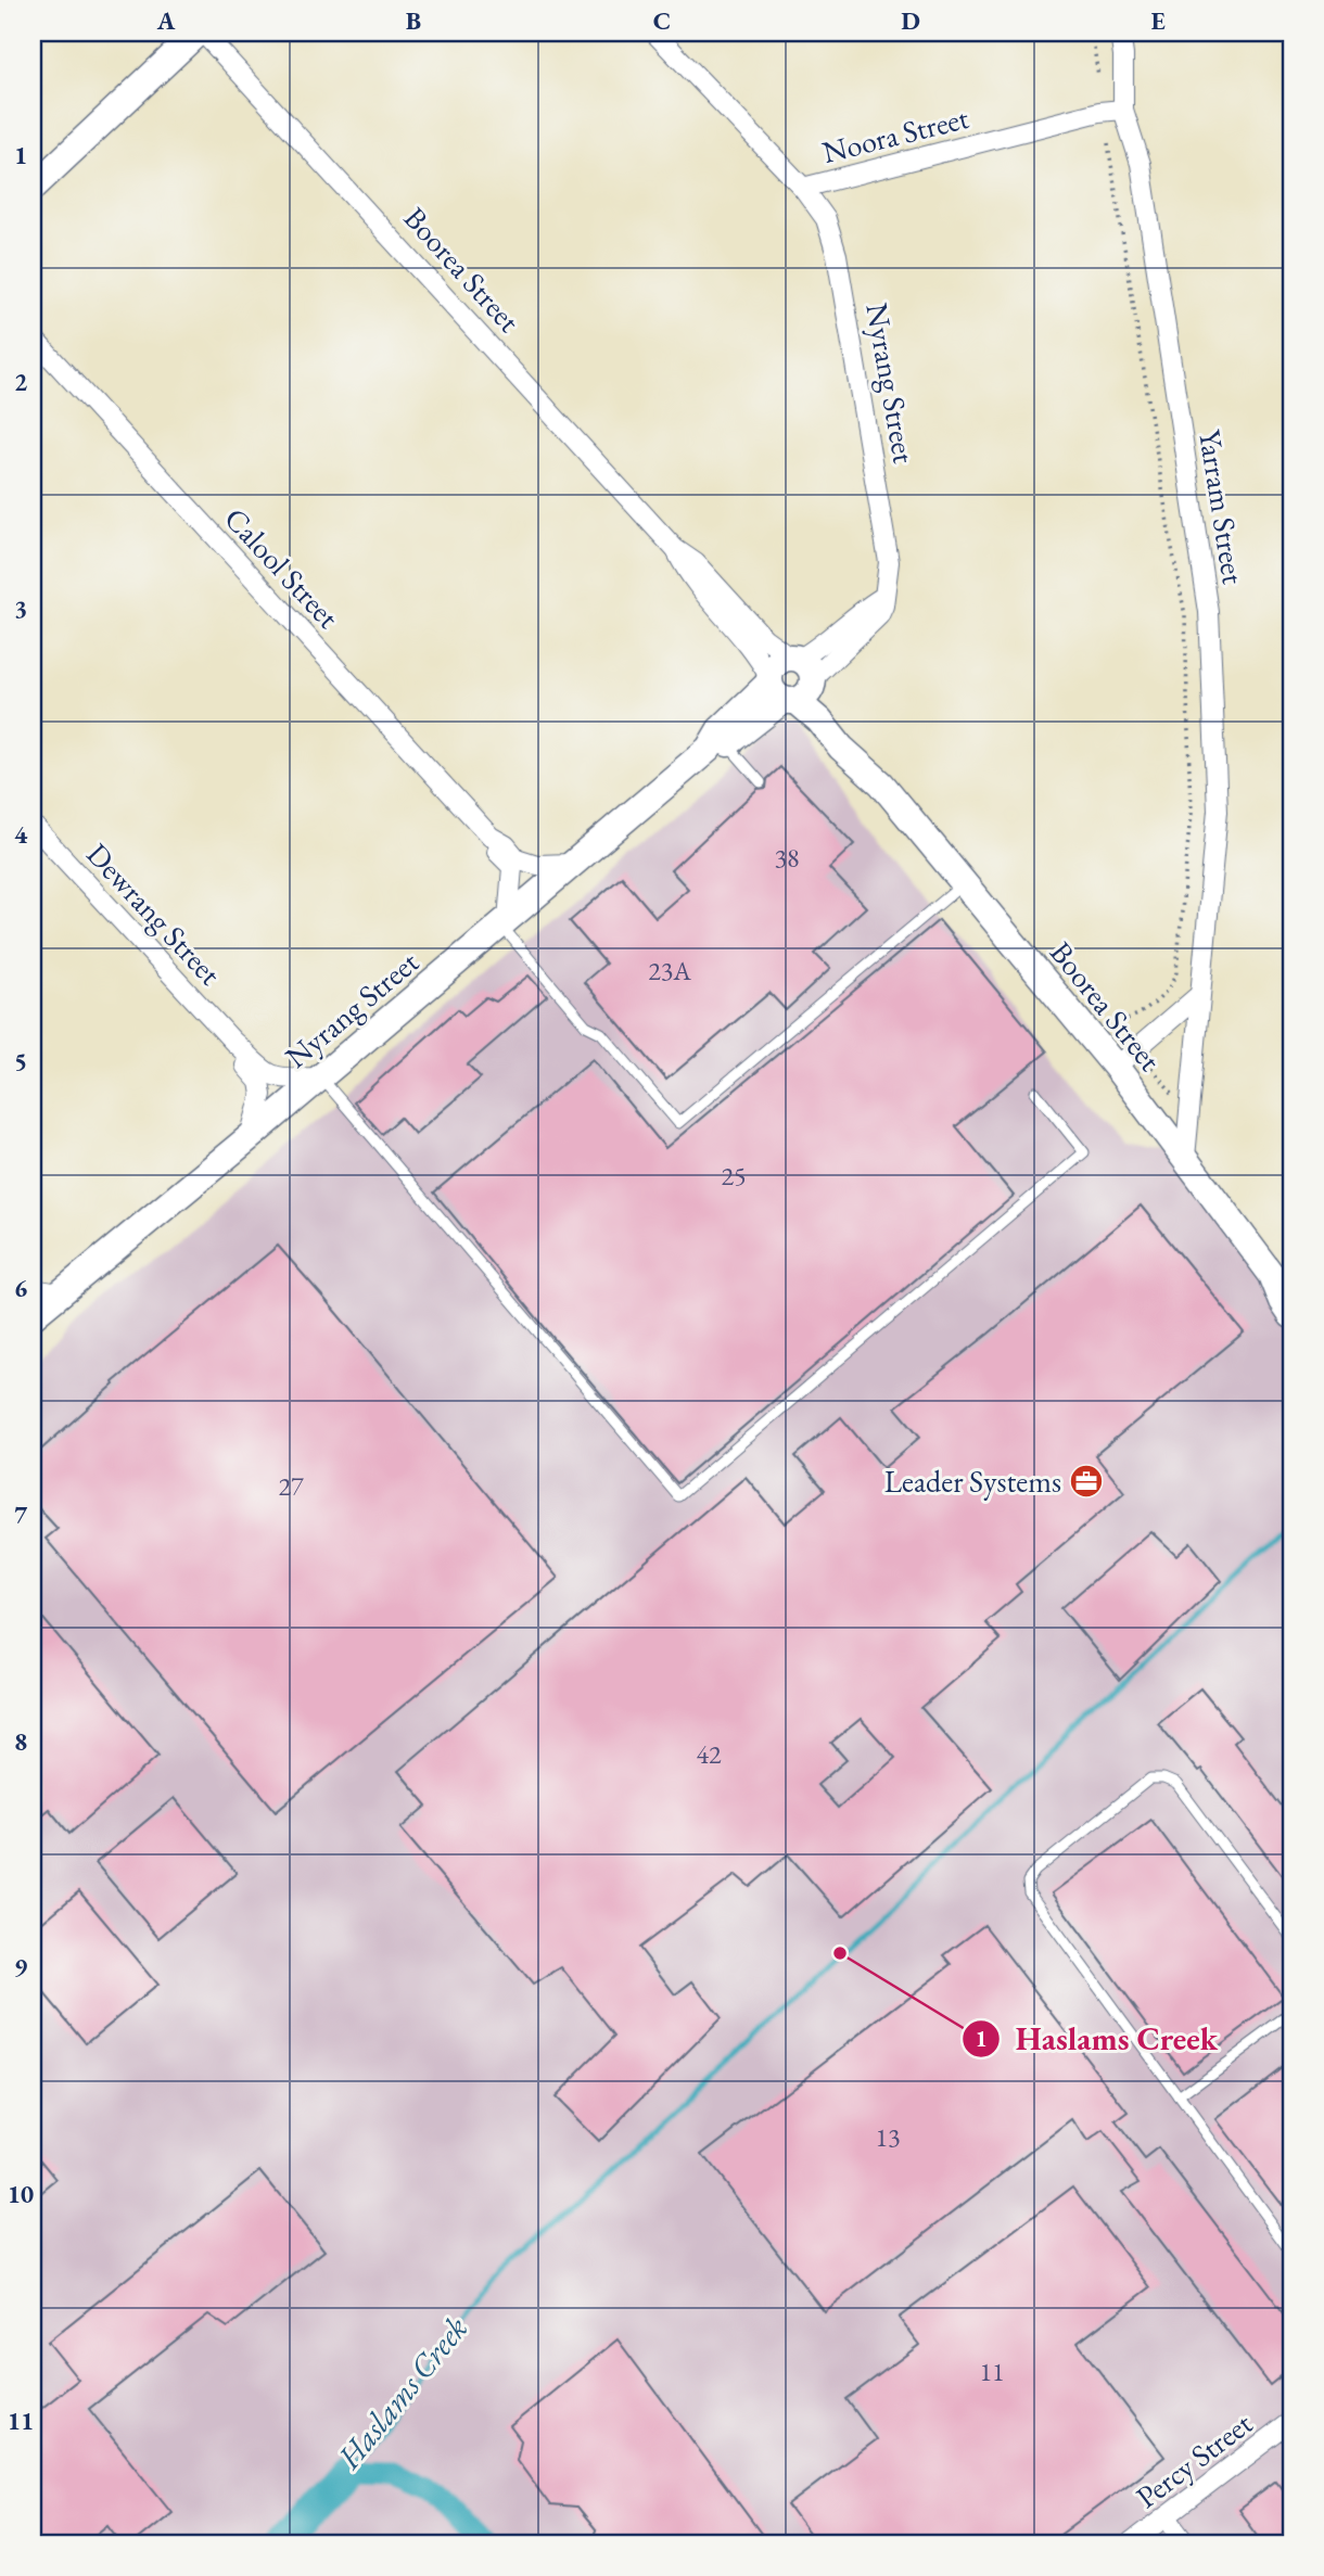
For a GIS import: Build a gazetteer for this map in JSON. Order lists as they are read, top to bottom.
{
  "streets": {
    "street": [
      "Noora Street",
      "Boorea Street",
      "Nyrang Street",
      "Yarram Street",
      "Calool Street",
      "Dewrang Street",
      "Percy Street"
    ]
  },
  "crossings": [
    ["Noora Street", "Nyrang Street"],
    ["Noora Street", "Yarram Street"],
    ["Boorea Street", "Nyrang Street"],
    ["Boorea Street", "Yarram Street"],
    ["Nyrang Street", "Calool Street"],
    ["Nyrang Street", "Dewrang Street"]
  ],
  "water": ["Haslams Creek"],
  "places": {
    "office": ["Leader Systems"],
    "other": ["Haslams Creek"]
  },
  "house_numbers": [
    "38",
    "23A",
    "25",
    "27",
    "42",
    "13",
    "11"
  ],
  "grid": {
    "columns": [
      "A",
      "B",
      "C",
      "D",
      "E"
    ],
    "rows": [
      "1",
      "2",
      "3",
      "4",
      "5",
      "6",
      "7",
      "8",
      "9",
      "10",
      "11"
    ]
  }
}
